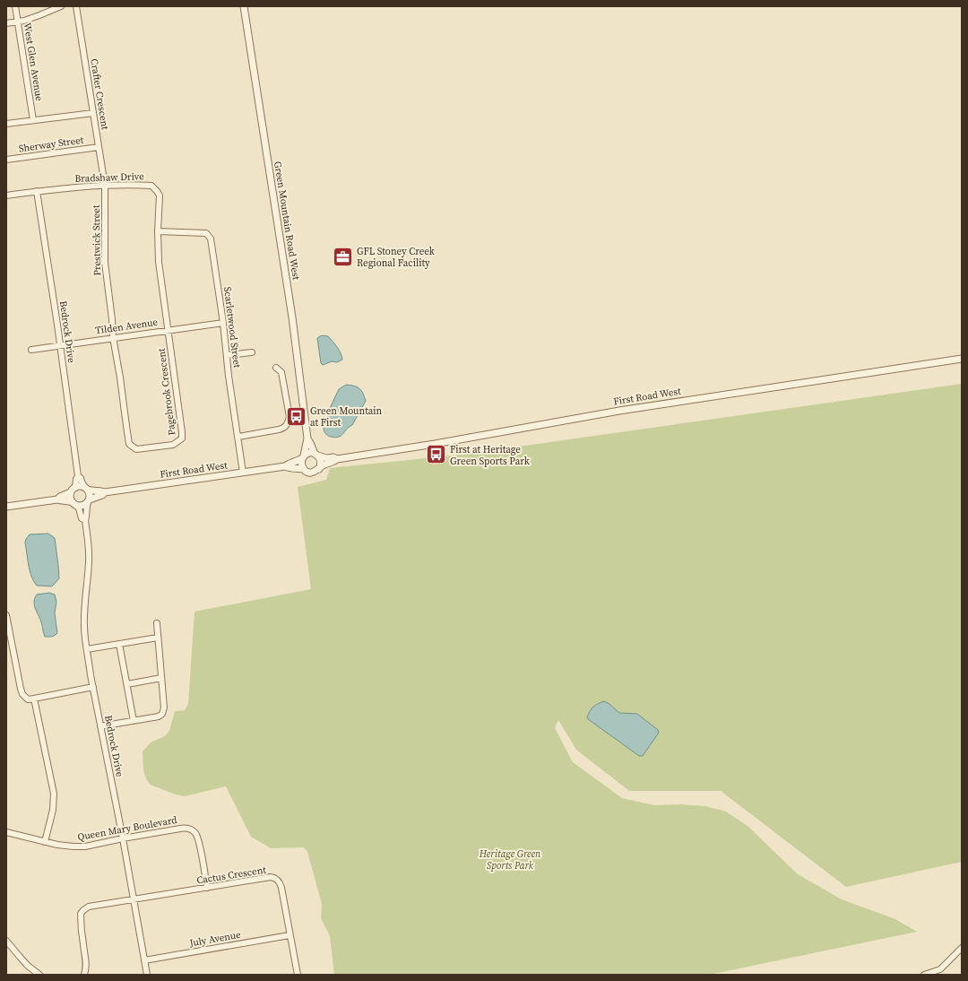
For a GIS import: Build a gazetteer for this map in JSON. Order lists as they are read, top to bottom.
{
  "streets": {
    "street": [
      "West Glen Avenue",
      "Crafter Crescent",
      "Sherway Street",
      "Bradshaw Drive",
      "Green Mountain Road West",
      "Prestwick Street",
      "Tilden Avenue",
      "Scarletwood Street",
      "Bedrock Drive",
      "Pagebrook Crescent",
      "First Road West",
      "Queen Mary Boulevard",
      "Cactus Crescent",
      "July Avenue"
    ]
  },
  "crossings": [
    ["Crafter Crescent", "Sherway Street"],
    ["Crafter Crescent", "Bradshaw Drive"],
    ["Crafter Crescent", "Prestwick Street"],
    ["Bradshaw Drive", "Prestwick Street"],
    ["Bradshaw Drive", "Tilden Avenue"],
    ["Bradshaw Drive", "Scarletwood Street"],
    ["Bradshaw Drive", "Bedrock Drive"],
    ["Bradshaw Drive", "Pagebrook Crescent"],
    ["Green Mountain Road West", "First Road West"],
    ["Prestwick Street", "Tilden Avenue"],
    ["Prestwick Street", "Pagebrook Crescent"],
    ["Tilden Avenue", "Scarletwood Street"],
    ["Tilden Avenue", "Bedrock Drive"],
    ["Tilden Avenue", "Pagebrook Crescent"],
    ["Scarletwood Street", "First Road West"],
    ["Bedrock Drive", "First Road West"],
    ["Bedrock Drive", "Queen Mary Boulevard"],
    ["Bedrock Drive", "Cactus Crescent"],
    ["Bedrock Drive", "July Avenue"],
    ["Queen Mary Boulevard", "Cactus Crescent"],
    ["Cactus Crescent", "July Avenue"]
  ],
  "parks": ["Heritage Green Sports Park"],
  "places": {
    "office": ["GFL Stoney Creek Regional Facility"],
    "bus stop": ["Green Mountain at First", "First at Heritage Green Sports Park"]
  }
}
